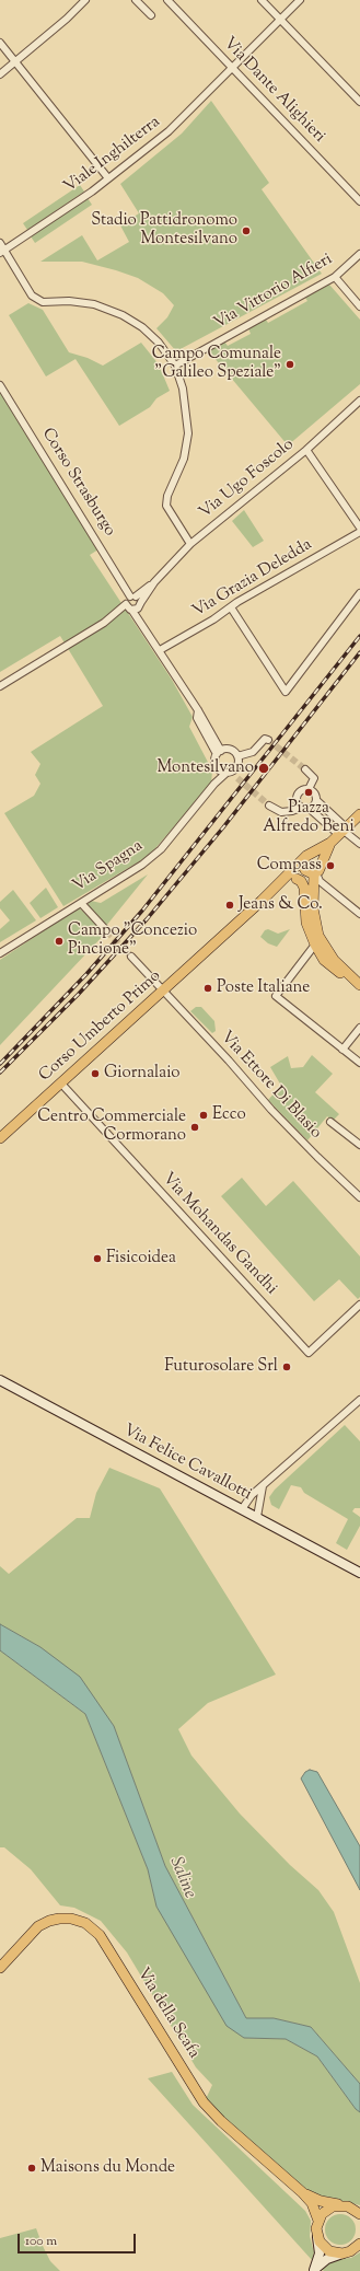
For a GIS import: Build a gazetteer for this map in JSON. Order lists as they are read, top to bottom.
{
  "streets": {
    "main road": ["Corso Umberto Primo", "Via Felice Cavallotti", "Via della Scafa"],
    "street": [
      "Via Dante Alighieri",
      "Viale Inghilterra",
      "Via Vittorio Alfieri",
      "Via Ugo Foscolo",
      "Corso Strasburgo",
      "Via Grazia Deledda",
      "Via Spagna",
      "Via Ettore Di Blasio",
      "Via Mohandas Gandhi"
    ]
  },
  "crossings": [
    ["Via Dante Alighieri", "Viale Inghilterra"],
    ["Via Ugo Foscolo", "Corso Strasburgo"],
    ["Corso Umberto Primo", "Via Ettore Di Blasio"],
    ["Corso Umberto Primo", "Via Mohandas Gandhi"]
  ],
  "water": ["Saline"],
  "places": [
    "Stadio Pattidronomo Montesilvano",
    "Campo Comunale \"Galileo Speziale\"",
    "Montesilvano",
    "Piazza Alfredo Beni",
    "Compass",
    "Jeans & Co.",
    "Campo \"Concezio Pincione\"",
    "Poste Italiane",
    "Giornalaio",
    "Ecco",
    "Centro Commerciale Cormorano",
    "Fisicoidea",
    "Futurosolare Srl",
    "Maisons du Monde"
  ],
  "scale_bar": "100 m"
}
